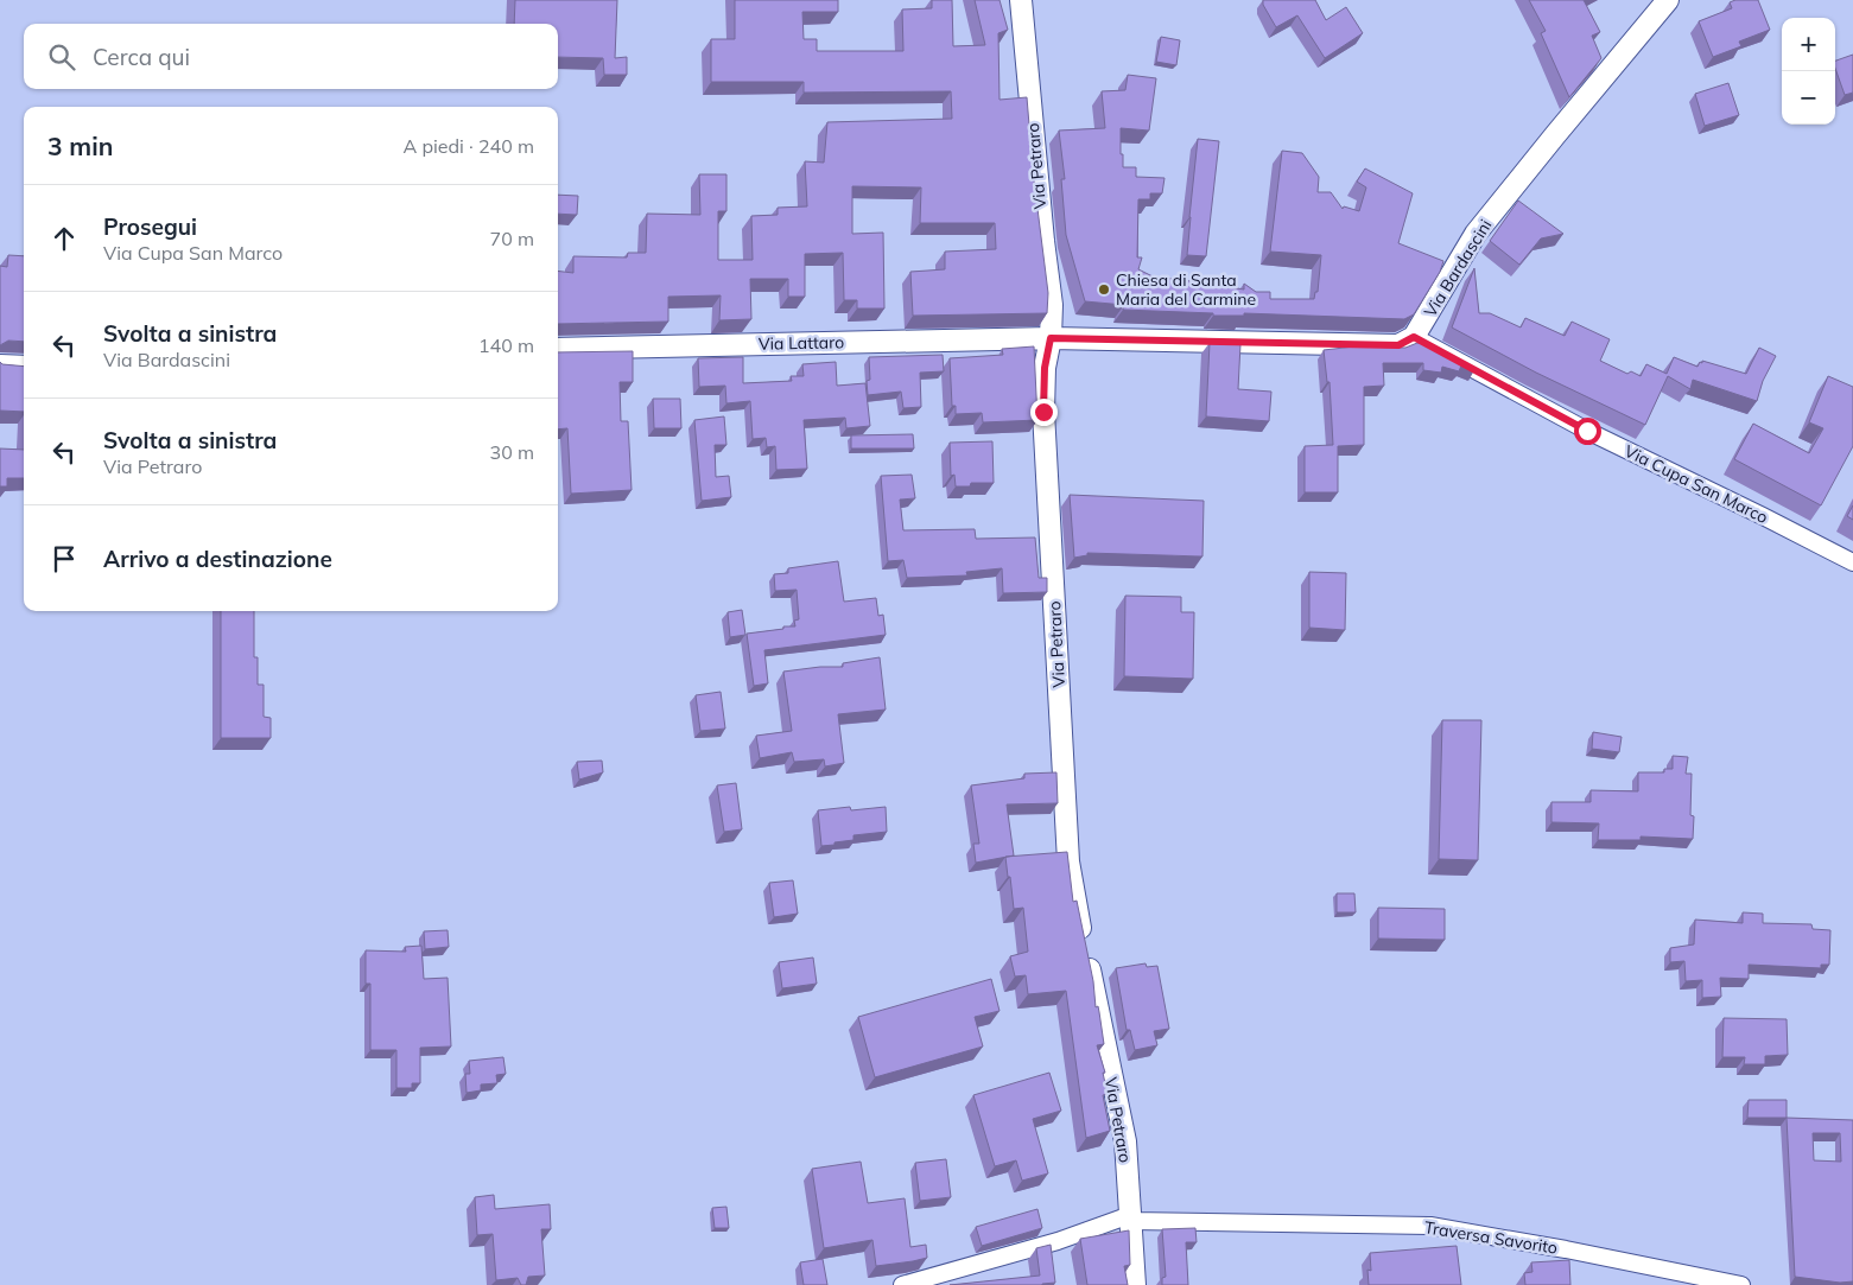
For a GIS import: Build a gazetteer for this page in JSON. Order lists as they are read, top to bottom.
{
  "streets": {
    "street": [
      "Via Petraro",
      "Via Bardascini",
      "Via Lattaro",
      "Via Cupa San Marco",
      "Traversa Savorito"
    ]
  },
  "crossings": [
    ["Via Petraro", "Via Lattaro"],
    ["Via Petraro", "Traversa Savorito"],
    ["Via Bardascini", "Via Cupa San Marco"]
  ],
  "places": ["Chiesa di Santa Maria del Carmine"],
  "page": {
    "map_buttons": ["+", "−"],
    "search": "Cerca qui",
    "heading": ["3 min", "A piedi · 240 m"],
    "list": [
      ["Prosegui", "Via Cupa San Marco", "70 m"],
      ["Svolta a sinistra", "Via Bardascini", "140 m"],
      ["Svolta a sinistra", "Via Petraro", "30 m"],
      "Arrivo a destinazione"
    ]
  }
}
